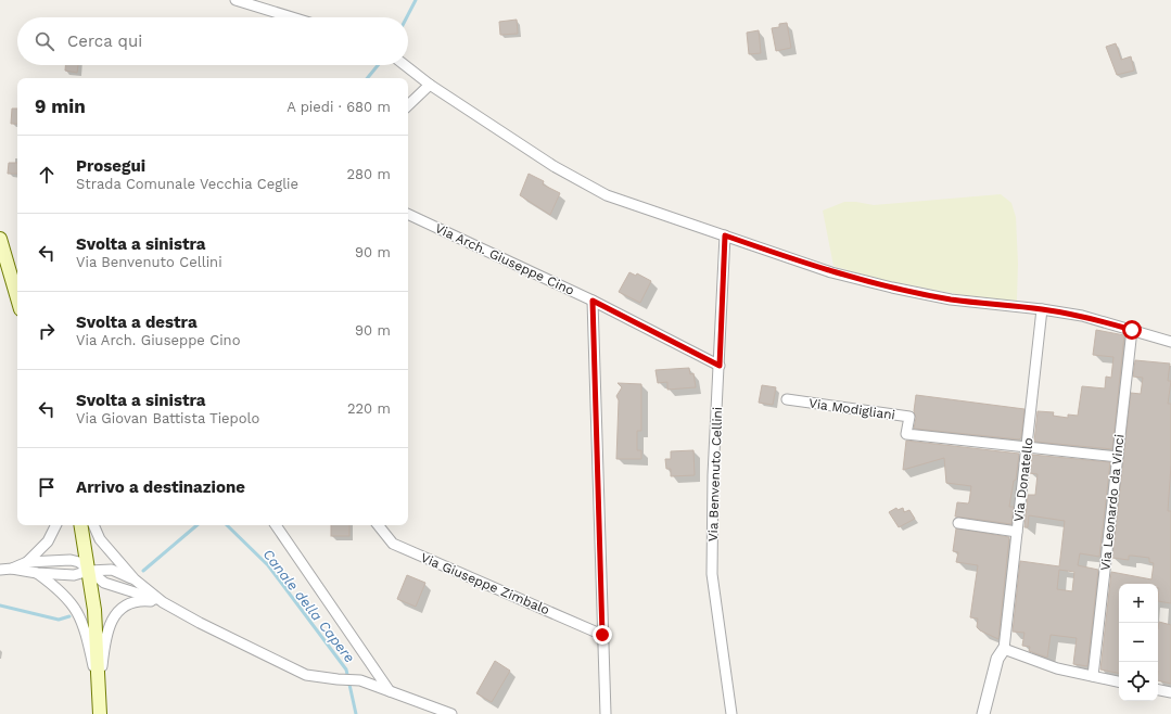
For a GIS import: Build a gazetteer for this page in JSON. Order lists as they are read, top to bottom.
{
  "streets": {
    "street": [
      "Via Arch. Giuseppe Cino",
      "Via Modigliani",
      "Via Benvenuto Cellini",
      "Via Donatello",
      "Via Leonardo da Vinci",
      "Via Giuseppe Zimbalo"
    ]
  },
  "crossings": [
    ["Via Arch. Giuseppe Cino", "Via Benvenuto Cellini"],
    ["Via Modigliani", "Via Donatello"]
  ],
  "water": ["Canale della Capere"],
  "page": {
    "search": "Cerca qui",
    "heading": ["9 min", "A piedi · 680 m"],
    "list": [
      ["Prosegui", "Strada Comunale Vecchia Ceglie", "280 m"],
      ["Svolta a sinistra", "Via Benvenuto Cellini", "90 m"],
      ["Svolta a destra", "Via Arch. Giuseppe Cino", "90 m"],
      ["Svolta a sinistra", "Via Giovan Battista Tiepolo", "220 m"],
      "Arrivo a destinazione"
    ],
    "map_buttons": ["+", "−"]
  }
}
